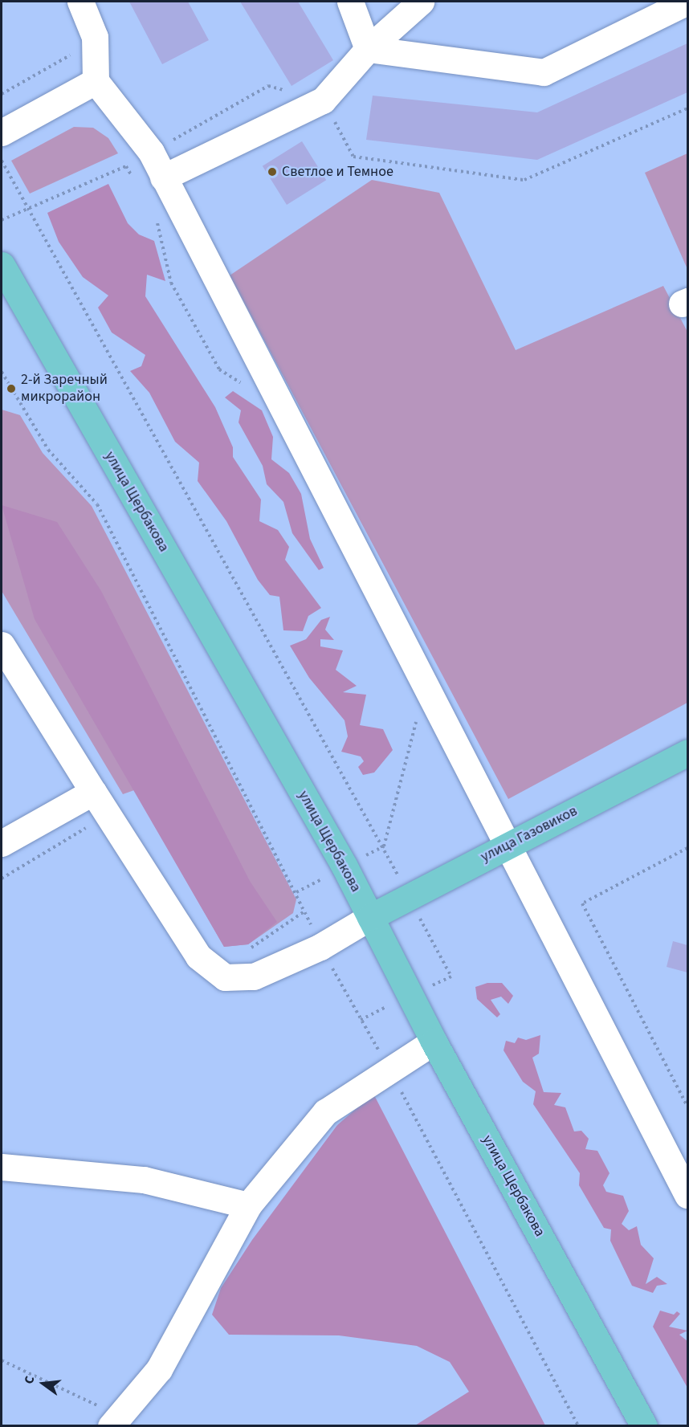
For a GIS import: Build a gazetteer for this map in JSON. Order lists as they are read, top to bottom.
{
  "streets": {
    "main road": ["улица Щербакова", "улица Газовиков"]
  },
  "crossings": [
    ["улица Щербакова", "улица Газовиков"]
  ],
  "places": ["Светлое и Темное", "2-й Заречный микрорайон"],
  "north": "left"
}
